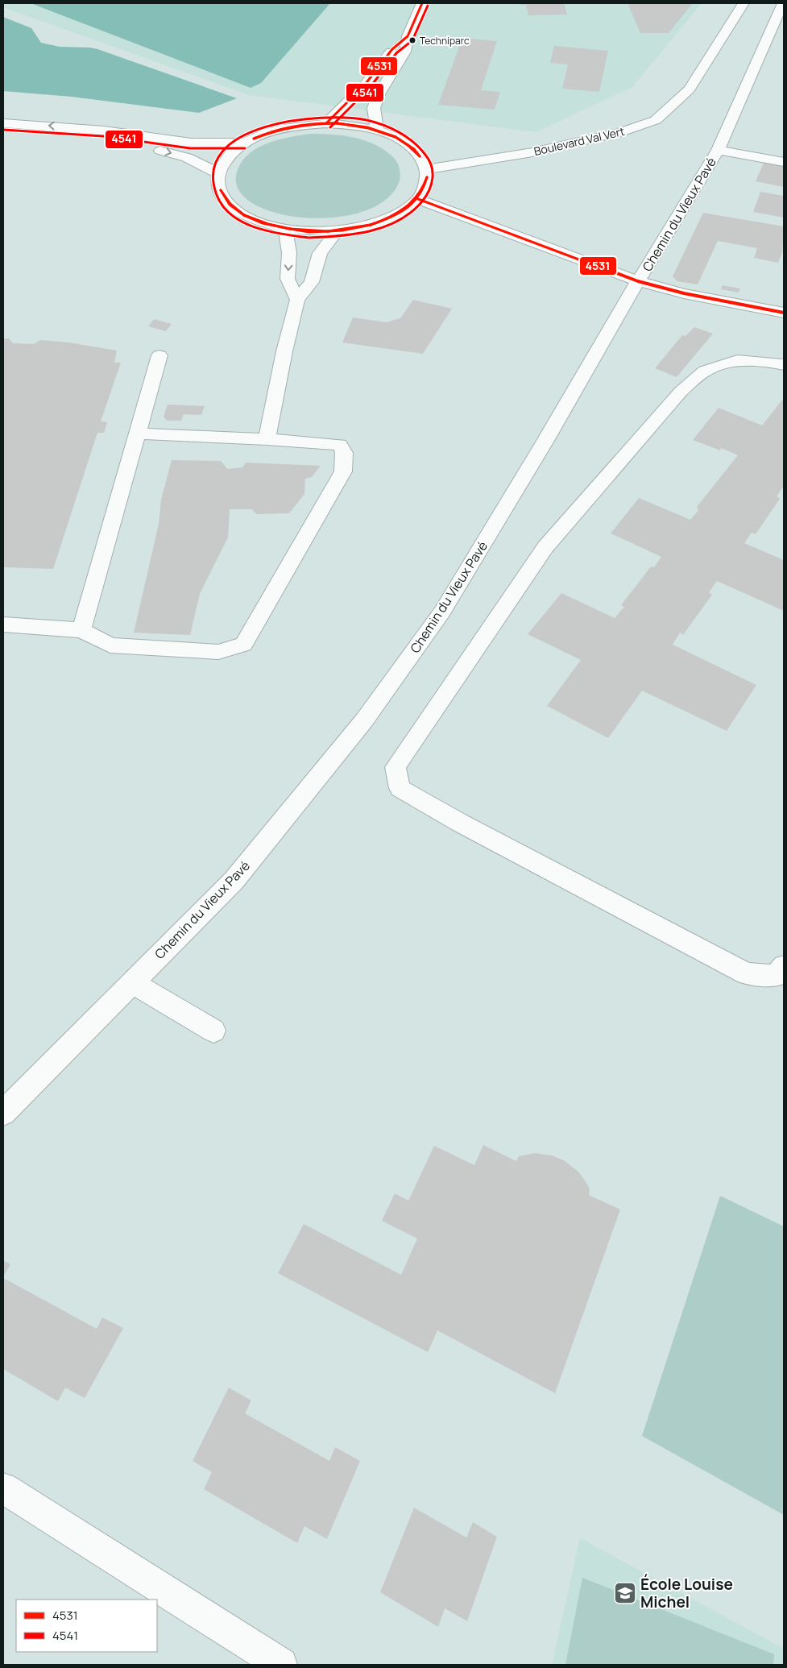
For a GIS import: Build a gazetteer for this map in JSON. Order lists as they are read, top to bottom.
{
  "streets": {
    "street": ["Boulevard Val Vert", "Chemin du Vieux Pavé"]
  },
  "places": {
    "other": ["Techniparc"],
    "school or university": ["École Louise Michel"]
  },
  "lines": ["transit line 4531", "transit line 4541"],
  "legend": ["4531", "4541"]
}
